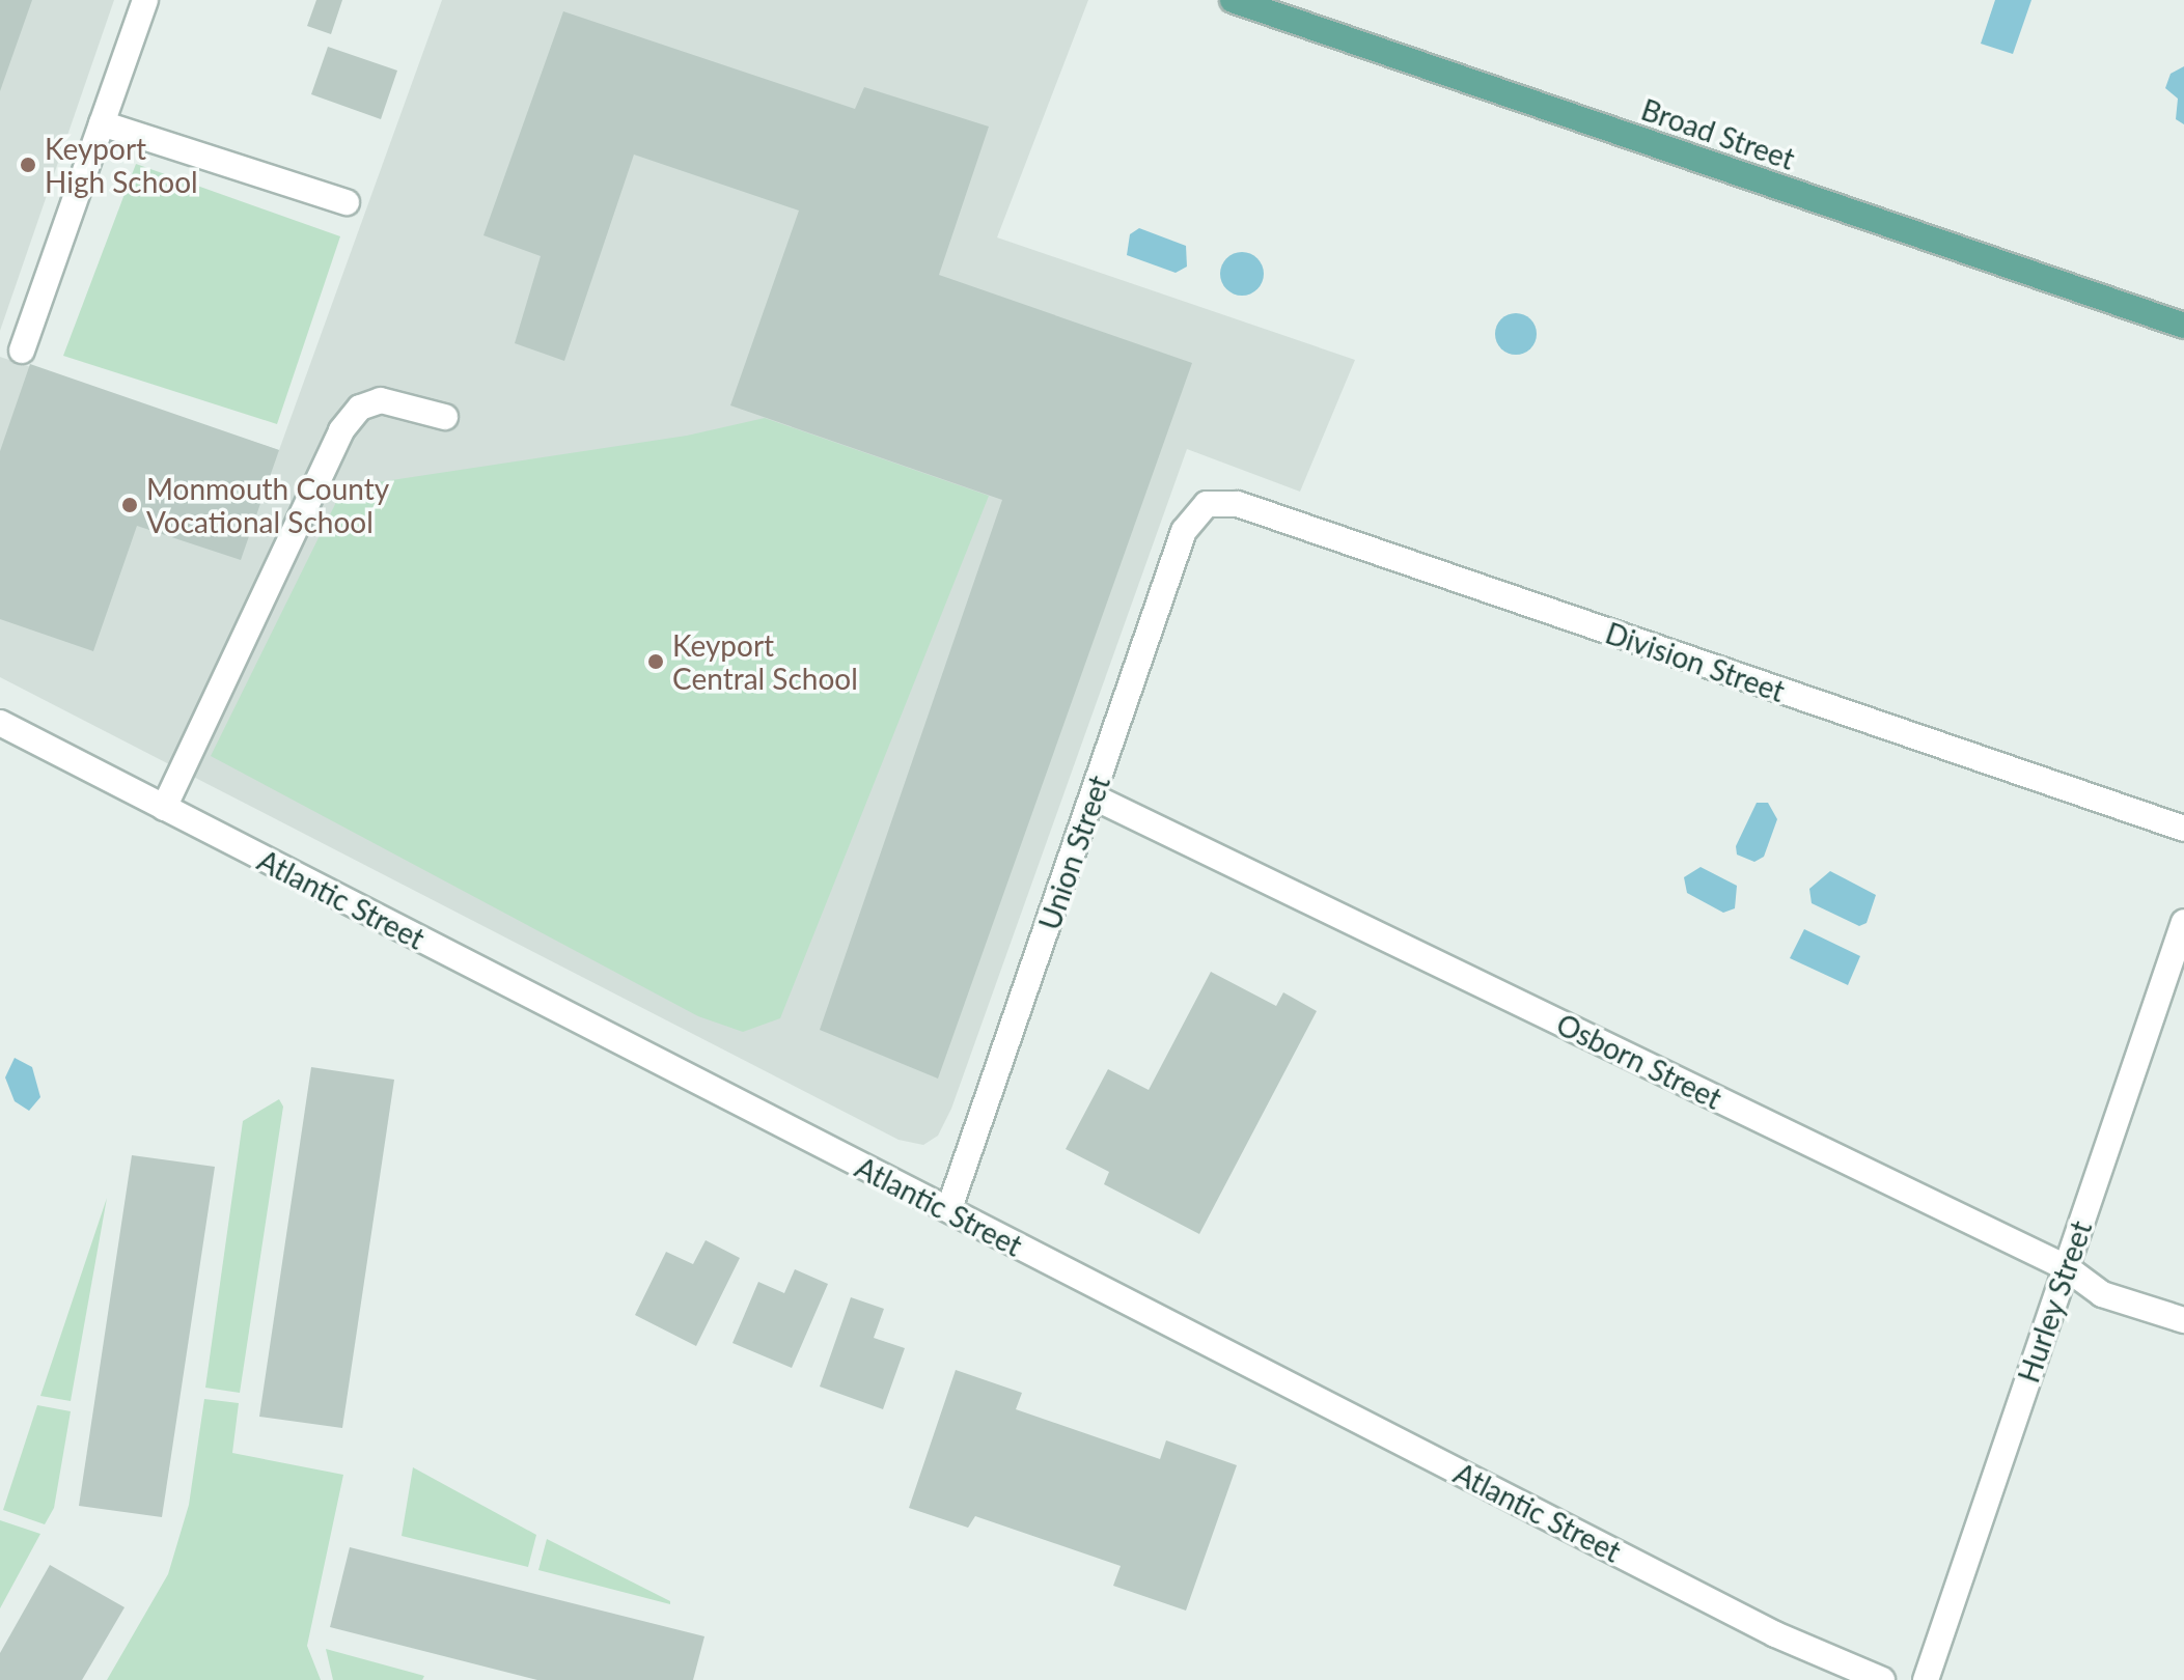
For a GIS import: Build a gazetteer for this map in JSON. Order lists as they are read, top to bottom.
{
  "streets": {
    "main road": ["Broad Street"],
    "street": [
      "Division Street",
      "Union Street",
      "Atlantic Street",
      "Osborn Street",
      "Hurley Street"
    ]
  },
  "crossings": [
    ["Division Street", "Union Street"],
    ["Union Street", "Atlantic Street"],
    ["Union Street", "Osborn Street"],
    ["Osborn Street", "Hurley Street"]
  ],
  "places": ["Keyport High School", "Monmouth County Vocational School", "Keyport Central School"]
}
